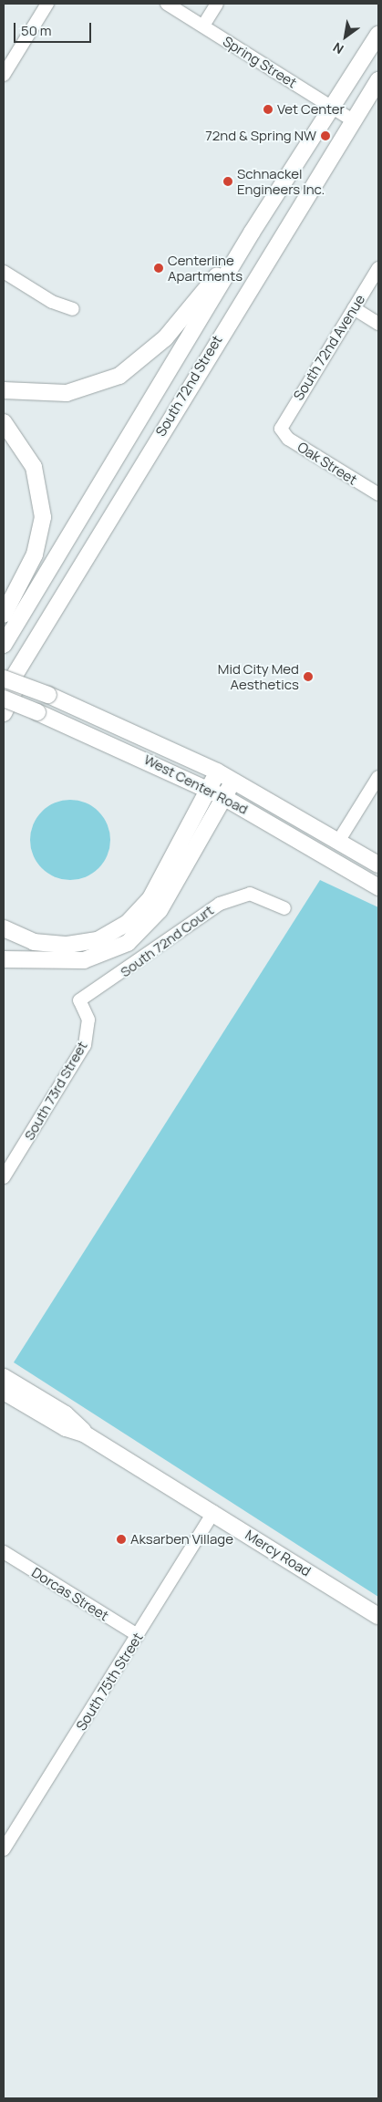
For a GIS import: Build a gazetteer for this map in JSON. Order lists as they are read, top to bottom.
{
  "streets": {
    "main road": ["South 72nd Street", "West Center Road", "Mercy Road"],
    "street": [
      "Spring Street",
      "South 72nd Avenue",
      "Oak Street",
      "South 72nd Court",
      "South 73rd Street",
      "Dorcas Street",
      "South 75th Street"
    ]
  },
  "crossings": [
    ["Spring Street", "South 72nd Street"],
    ["South 72nd Avenue", "Oak Street"],
    ["South 72nd Court", "South 73rd Street"],
    ["Mercy Road", "South 75th Street"],
    ["Dorcas Street", "South 75th Street"]
  ],
  "places": [
    "Vet Center",
    "72nd & Spring NW",
    "Schnackel Engineers Inc.",
    "Centerline Apartments",
    "Mid City Med Aesthetics",
    "Aksarben Village"
  ],
  "scale_bar": "50 m",
  "north": "bottom left"
}
